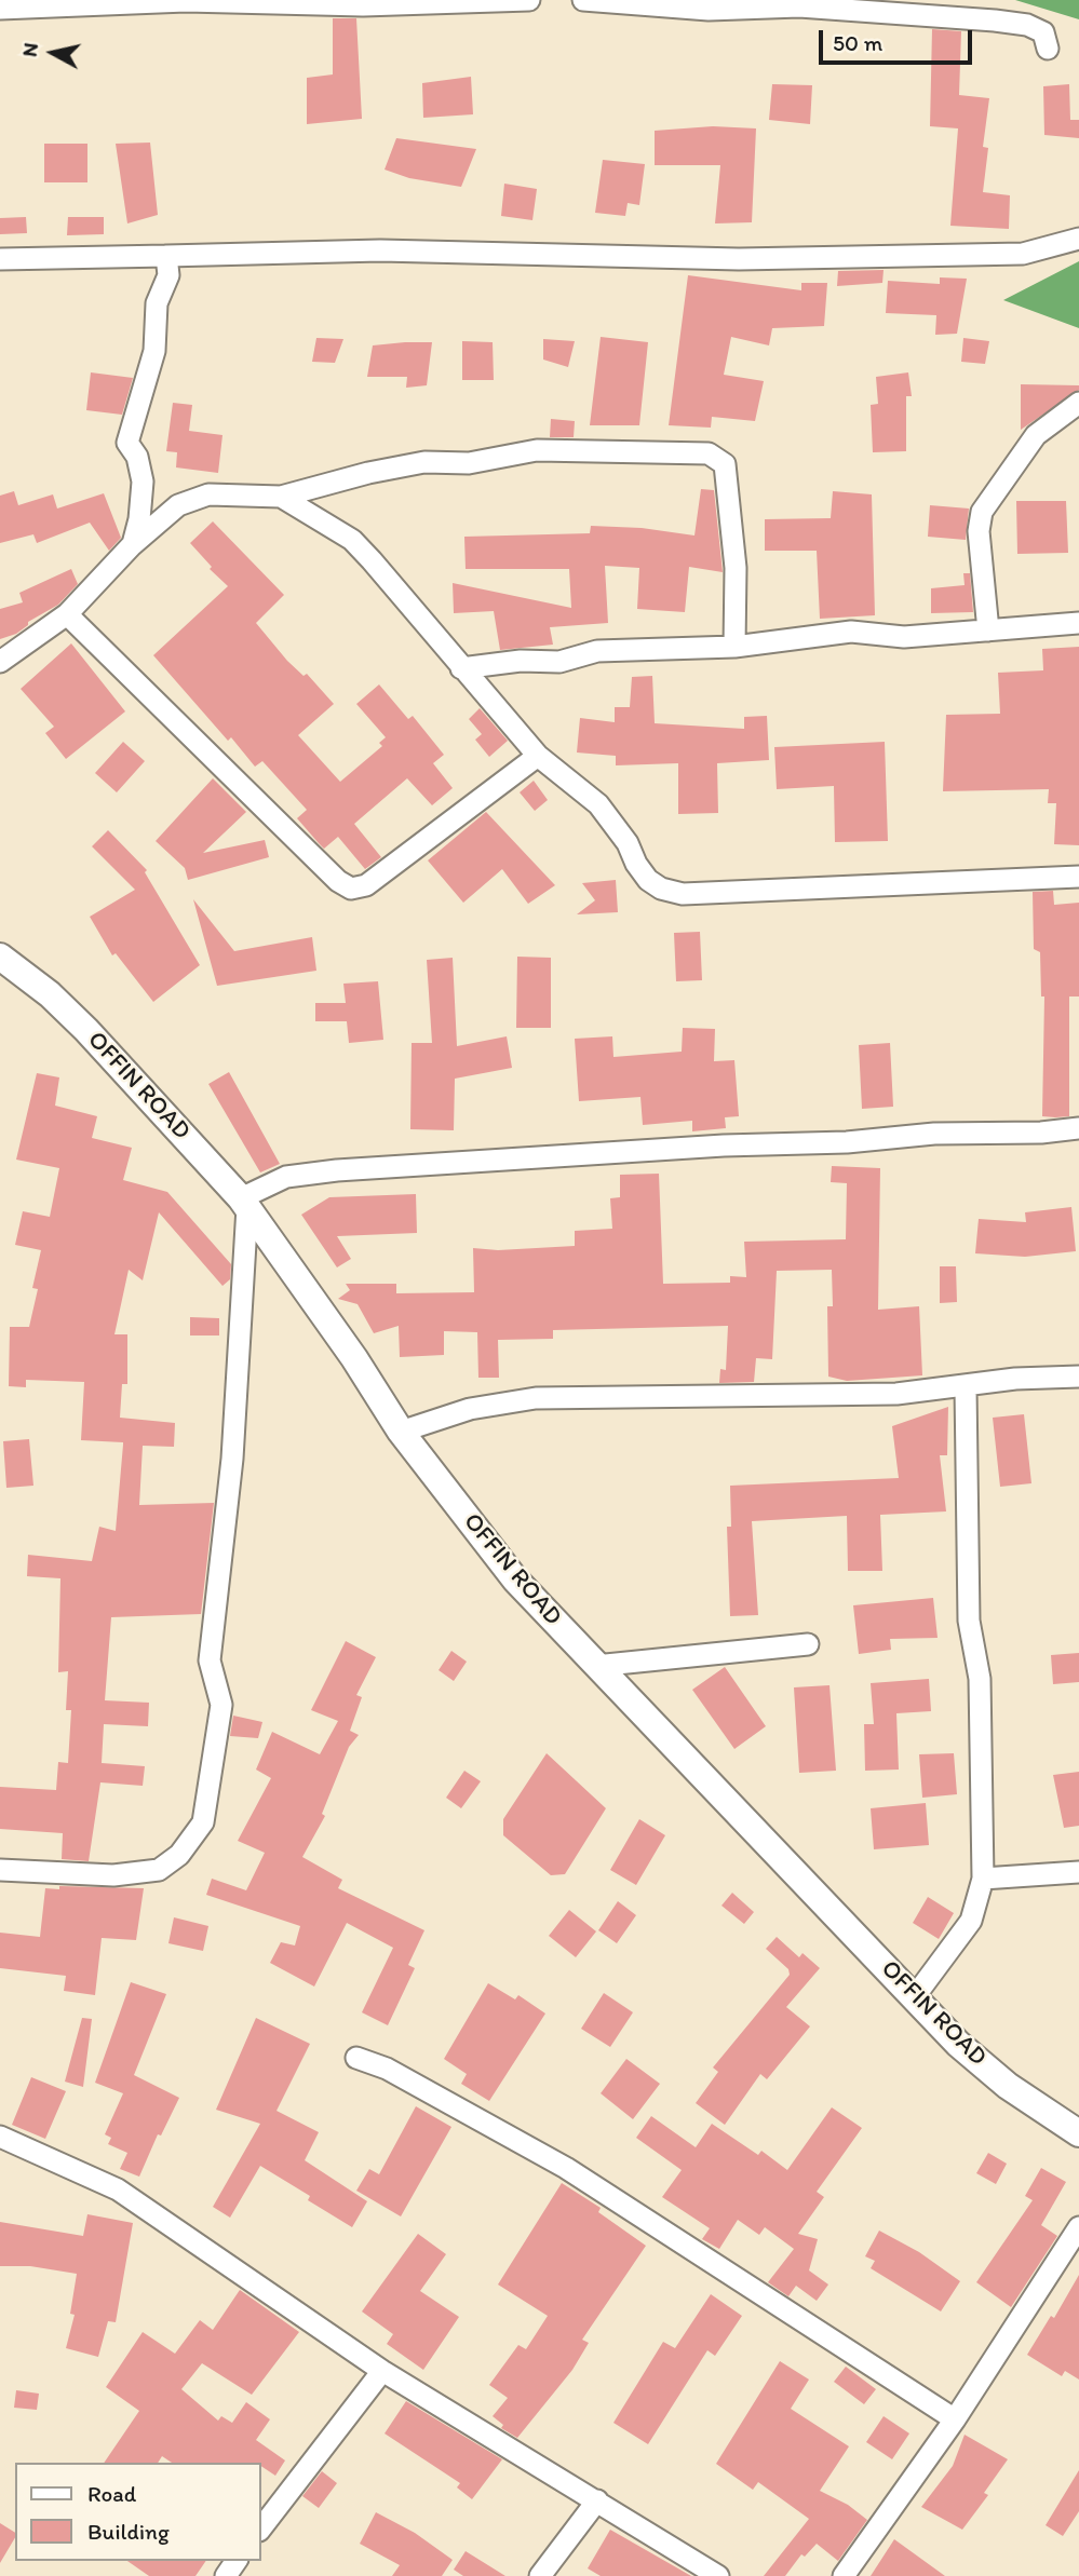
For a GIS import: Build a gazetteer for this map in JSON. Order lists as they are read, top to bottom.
{
  "streets": {
    "street": ["OFFIN ROAD"]
  },
  "legend": ["Road", "Building"],
  "scale_bar": "50 m",
  "north": "left"
}
